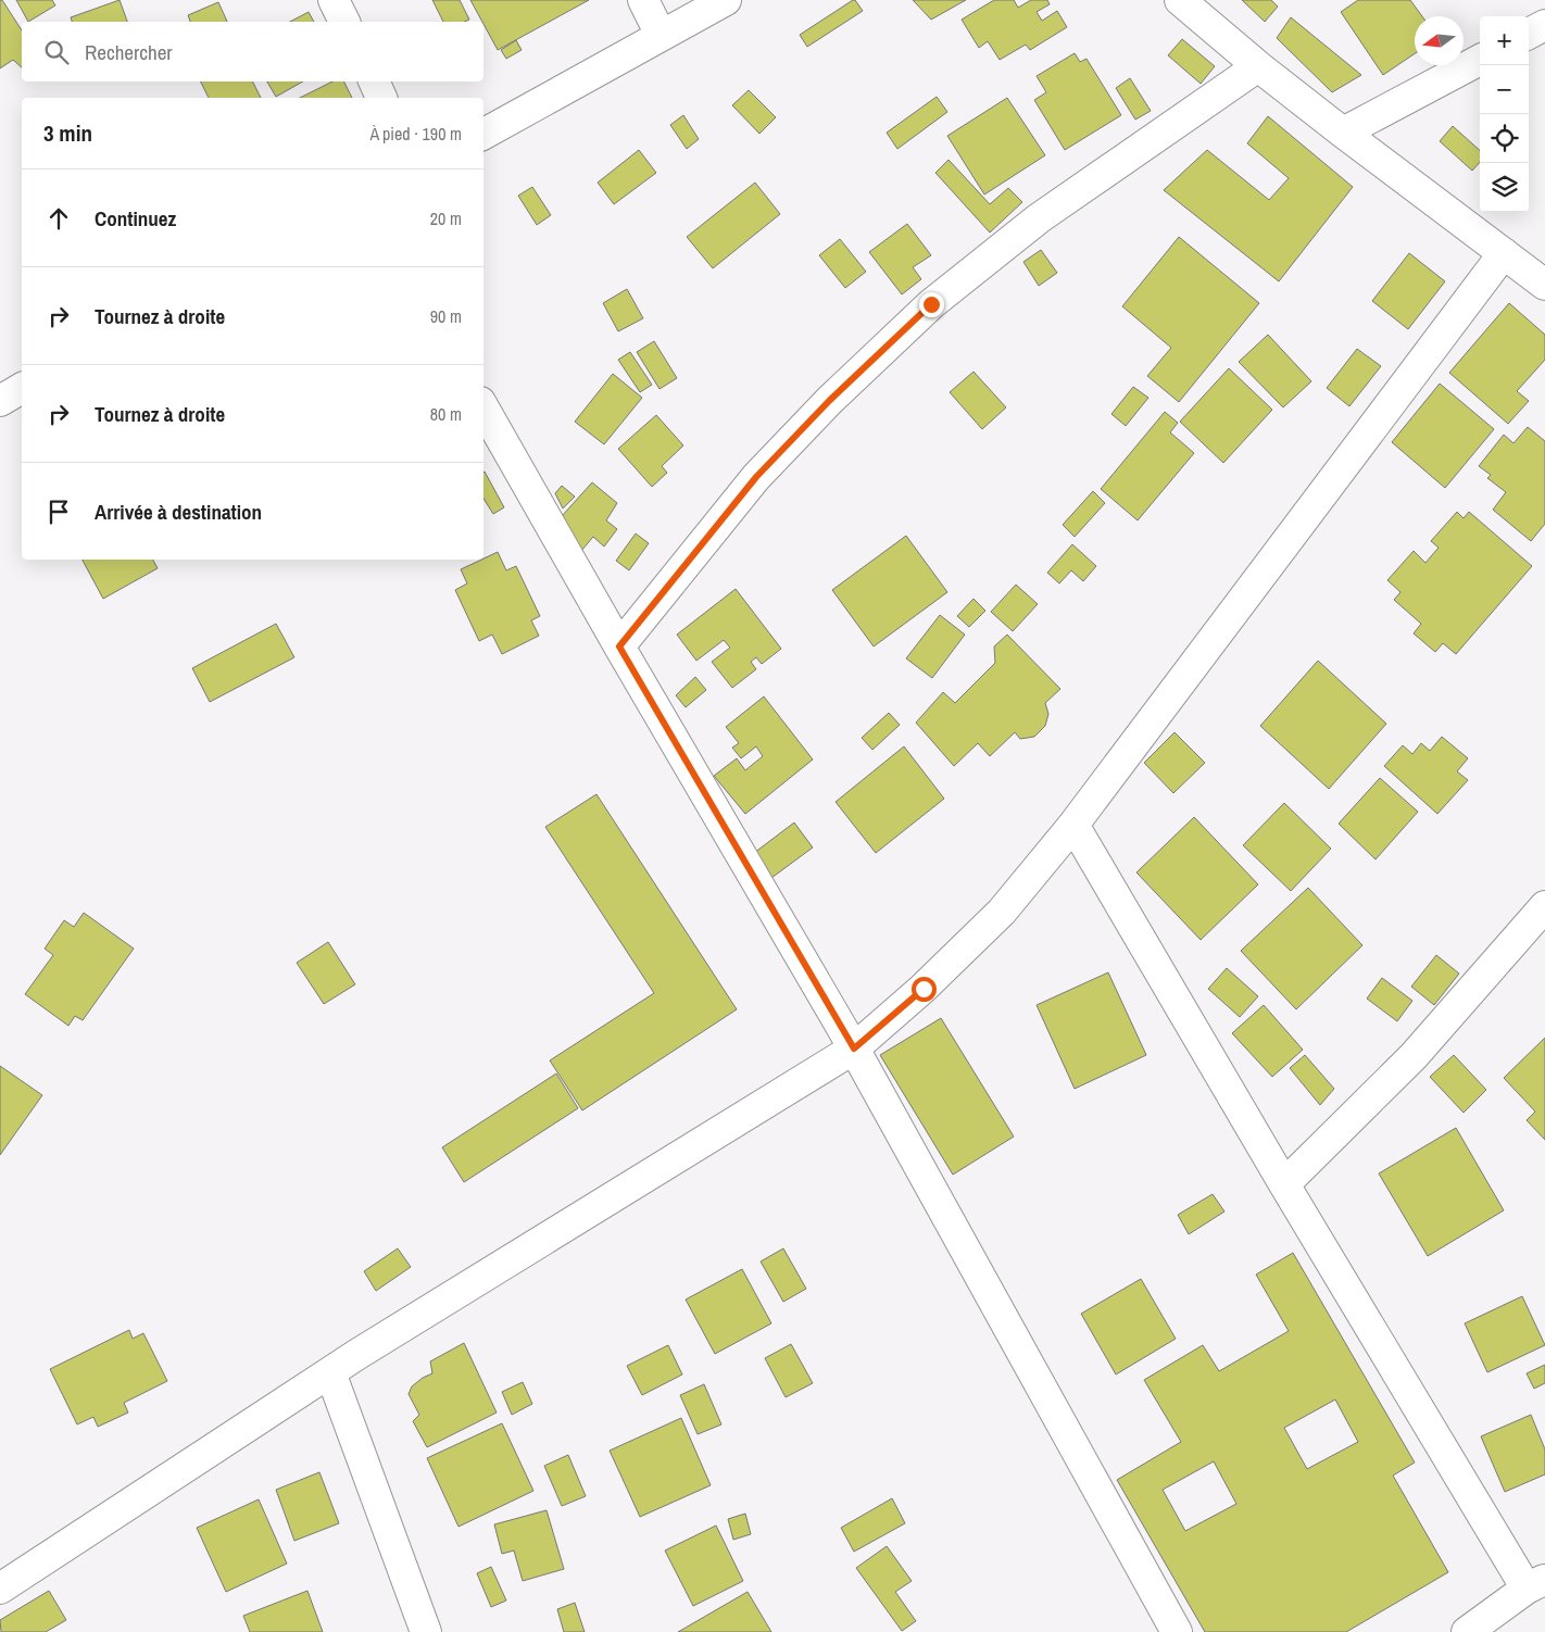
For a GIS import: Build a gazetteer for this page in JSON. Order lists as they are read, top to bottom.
{
  "north": "left",
  "page": {
    "map_buttons": ["+", "−"],
    "search": "Rechercher",
    "heading": ["3 min", "À pied · 190 m"],
    "list": [
      ["Continuez", "20 m"],
      ["Tournez à droite", "90 m"],
      ["Tournez à droite", "80 m"],
      "Arrivée à destination"
    ]
  }
}
